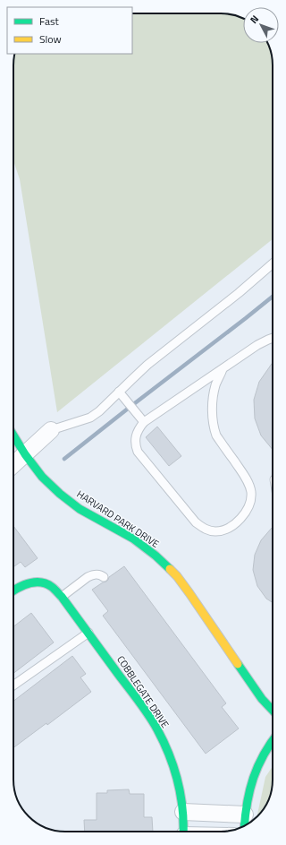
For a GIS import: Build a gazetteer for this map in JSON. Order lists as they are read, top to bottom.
{
  "streets": {
    "street": ["HARVARD PARK DRIVE", "COBBLEGATE DRIVE"]
  },
  "legend": ["Fast", "Slow"],
  "north": "top left"
}
